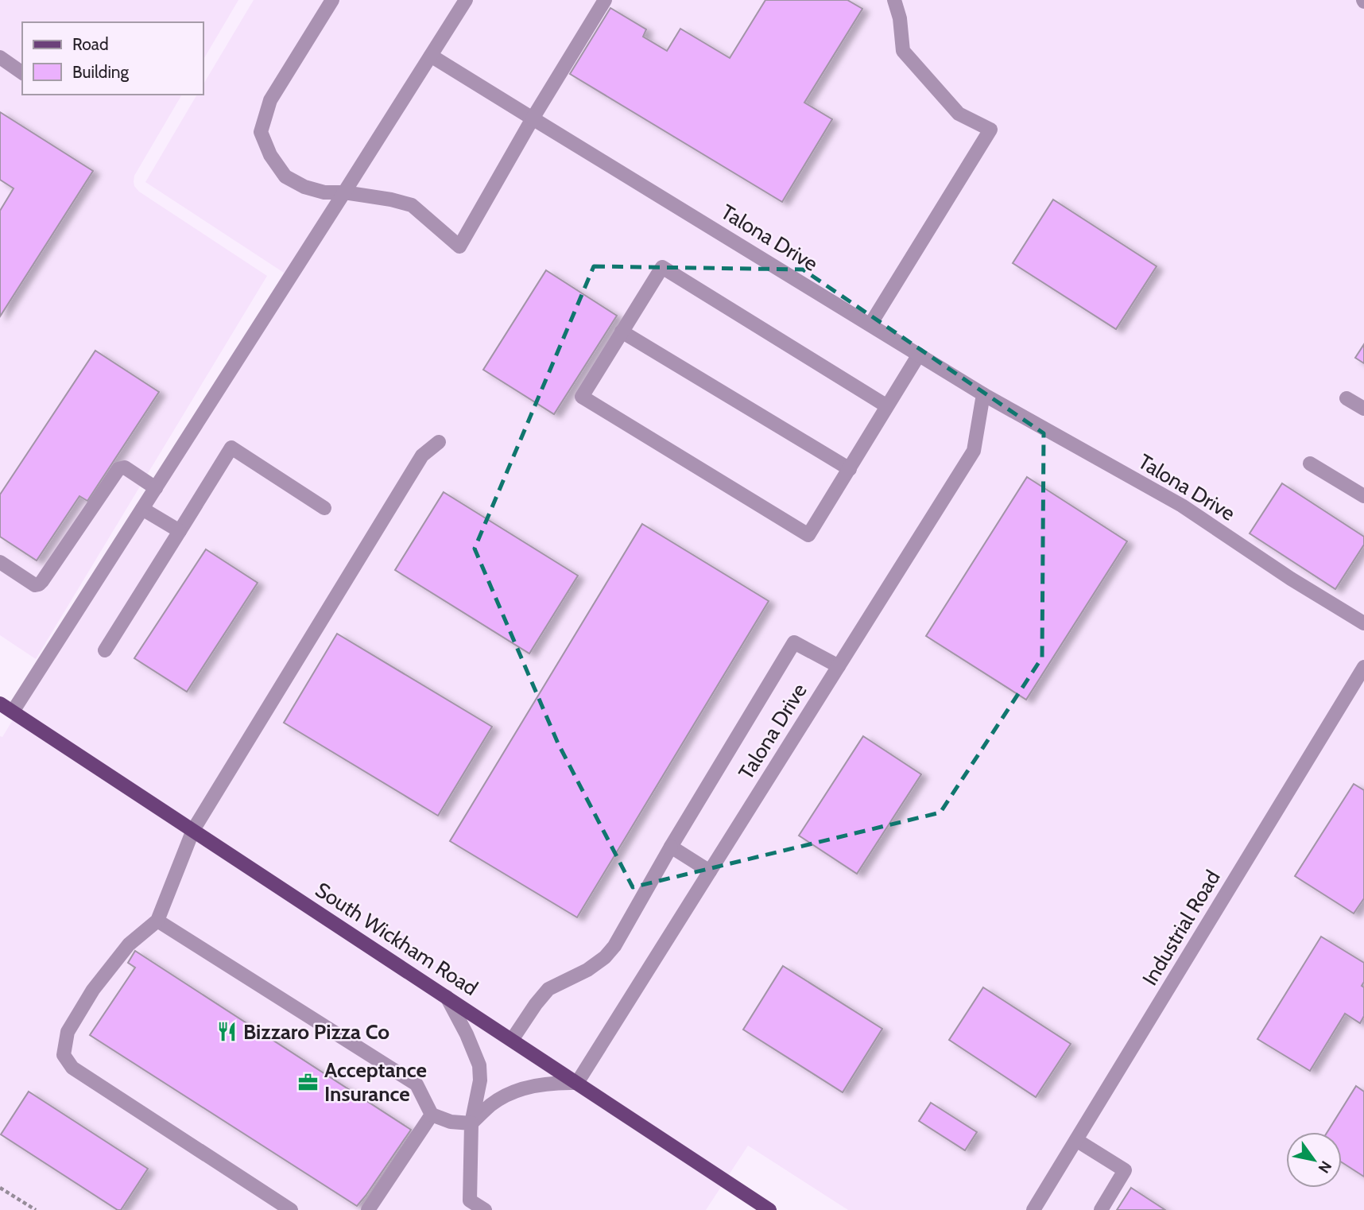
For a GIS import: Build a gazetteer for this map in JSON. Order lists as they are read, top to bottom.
{
  "streets": {
    "main road": ["South Wickham Road"],
    "street": ["Talona Drive", "Industrial Road"]
  },
  "crossings": [
    ["Talona Drive", "South Wickham Road"]
  ],
  "places": {
    "restaurant": ["Bizzaro Pizza Co"],
    "office": ["Acceptance Insurance"]
  },
  "legend": ["Road", "Building"],
  "north": "bottom right"
}
